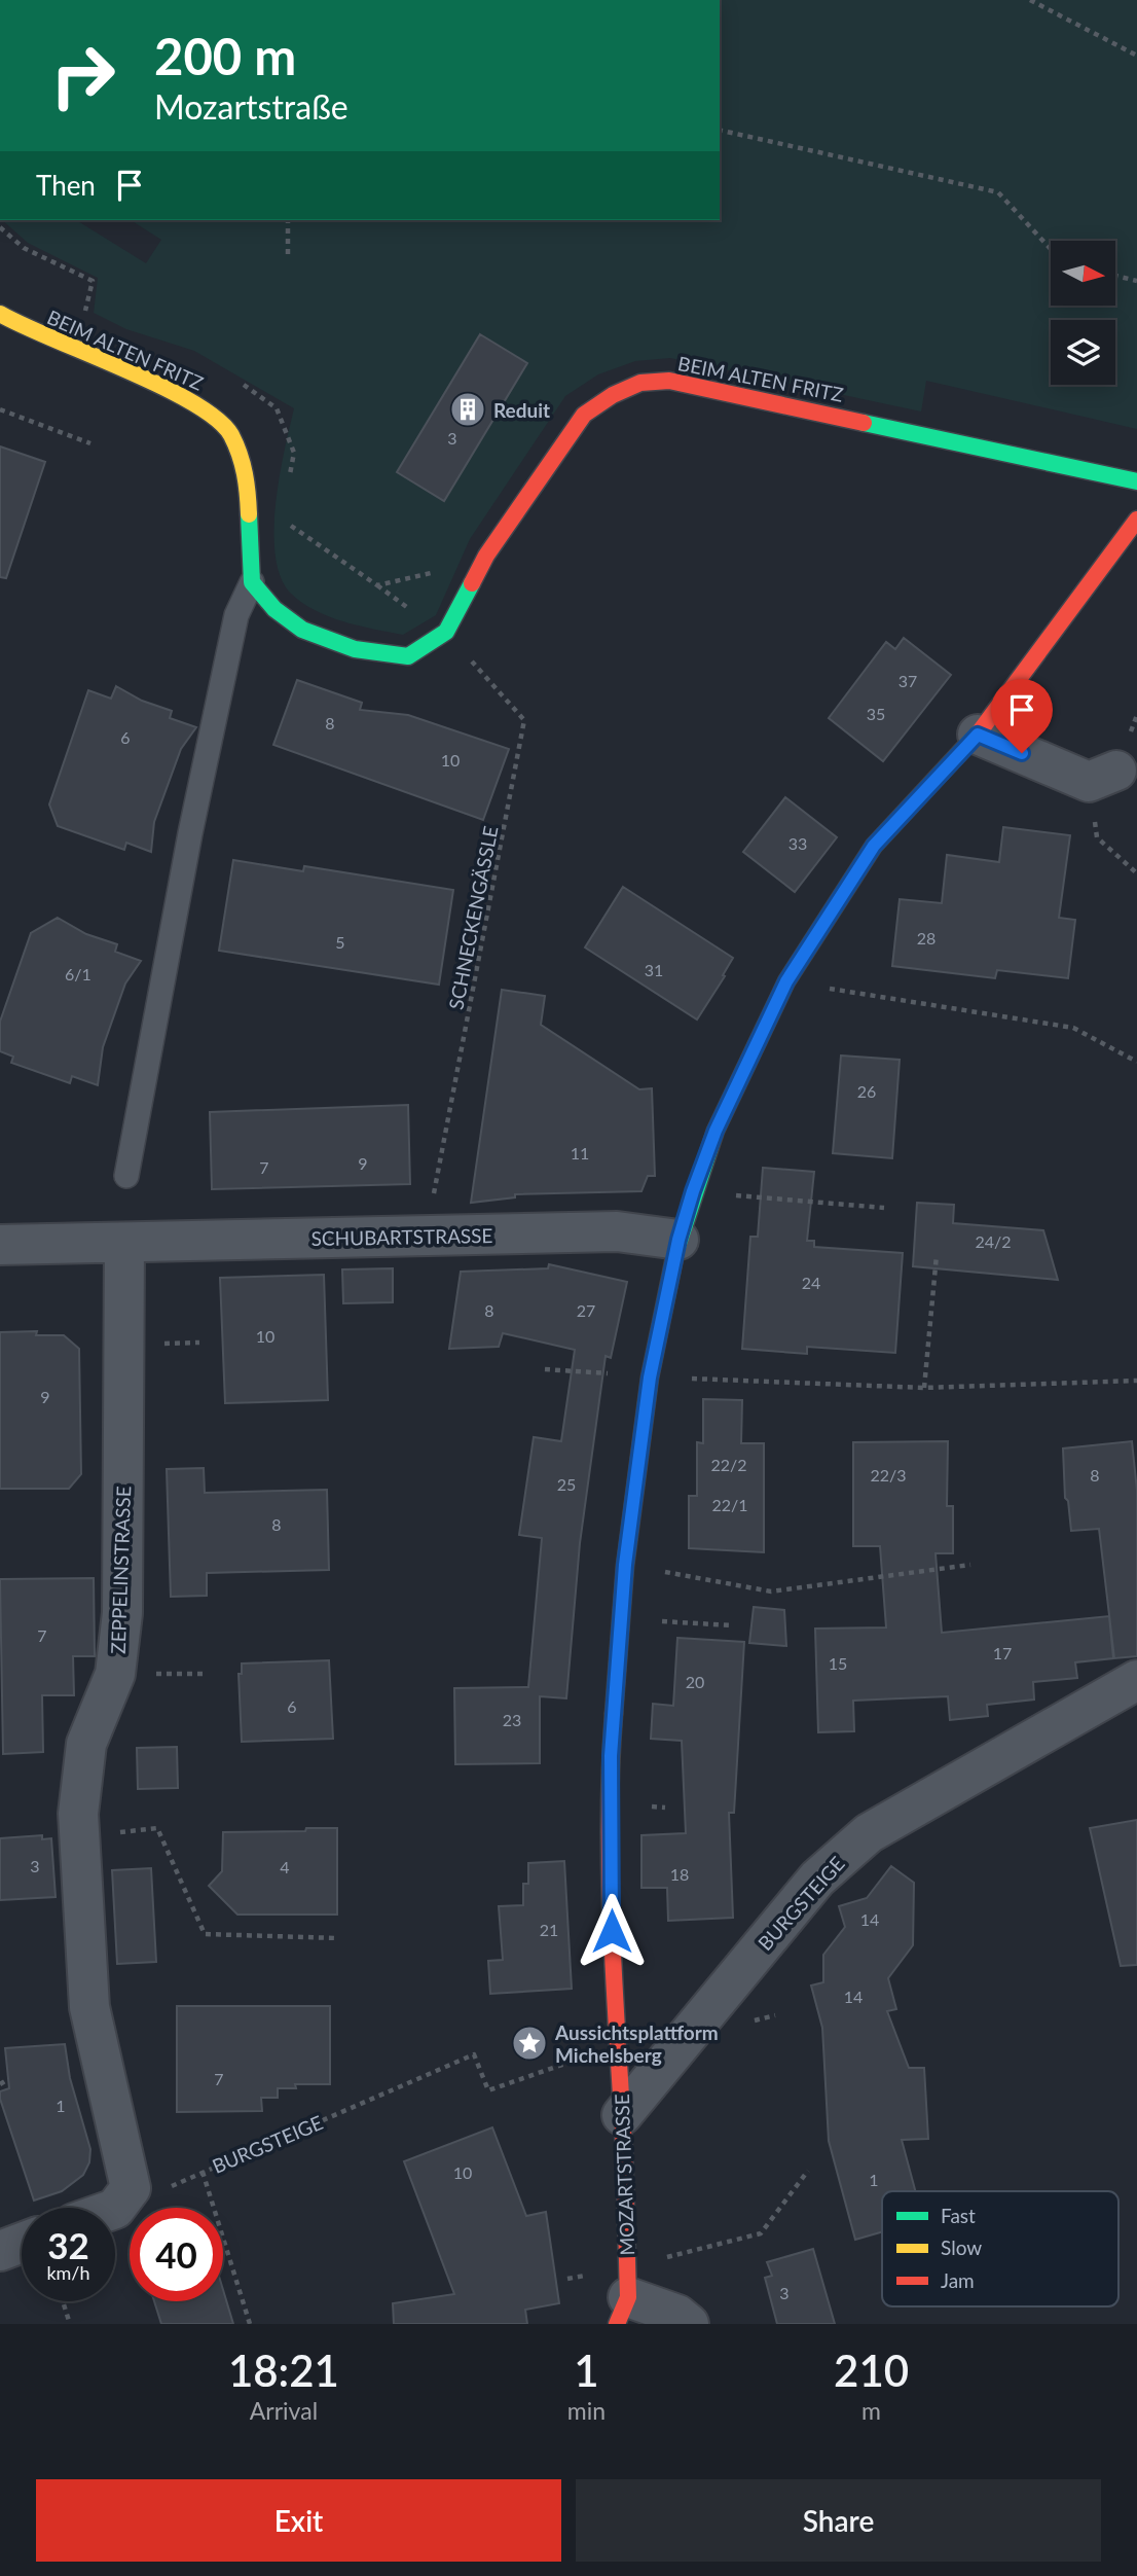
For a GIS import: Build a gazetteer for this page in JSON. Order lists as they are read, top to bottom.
{
  "streets": {
    "street": [
      "BEIM ALTEN FRITZ",
      "SCHUBARTSTRASSE",
      "ZEPPELINSTRASSE",
      "BURGSTEIGE",
      "MOZARTSTRASSE"
    ],
    "path": ["SCHNECKENGÄSSLE"]
  },
  "crossings": [
    ["BEIM ALTEN FRITZ", "SCHNECKENGÄSSLE"],
    ["SCHNECKENGÄSSLE", "SCHUBARTSTRASSE"],
    ["SCHUBARTSTRASSE", "ZEPPELINSTRASSE"],
    ["SCHUBARTSTRASSE", "MOZARTSTRASSE"],
    ["BURGSTEIGE", "MOZARTSTRASSE"]
  ],
  "places": {
    "building": ["Reduit"],
    "place": ["Aussichtsplattform Michelsberg"]
  },
  "house_numbers": [
    "3",
    "37",
    "35",
    "8",
    "6",
    "10",
    "33",
    "28",
    "5",
    "31",
    "6/1",
    "26",
    "11",
    "9",
    "7",
    "24/2",
    "24",
    "8",
    "27",
    "10",
    "9",
    "22/2",
    "22/3",
    "8",
    "25",
    "22/1",
    "8",
    "7",
    "17",
    "15",
    "20",
    "6",
    "23",
    "3",
    "4",
    "18",
    "14",
    "21",
    "14",
    "7",
    "1",
    "10",
    "1",
    "3"
  ],
  "legend": ["Fast", "Slow", "Jam"],
  "north": "right",
  "page": {
    "turn": ["200 m", "Mozartstraße"],
    "then": "Then",
    "speed": "32 km/h",
    "limit": "40",
    "eta": [
      "18:21",
      "Arrival",
      "1",
      "min",
      "210",
      "m"
    ],
    "buttons": ["Exit", "Share"]
  }
}
